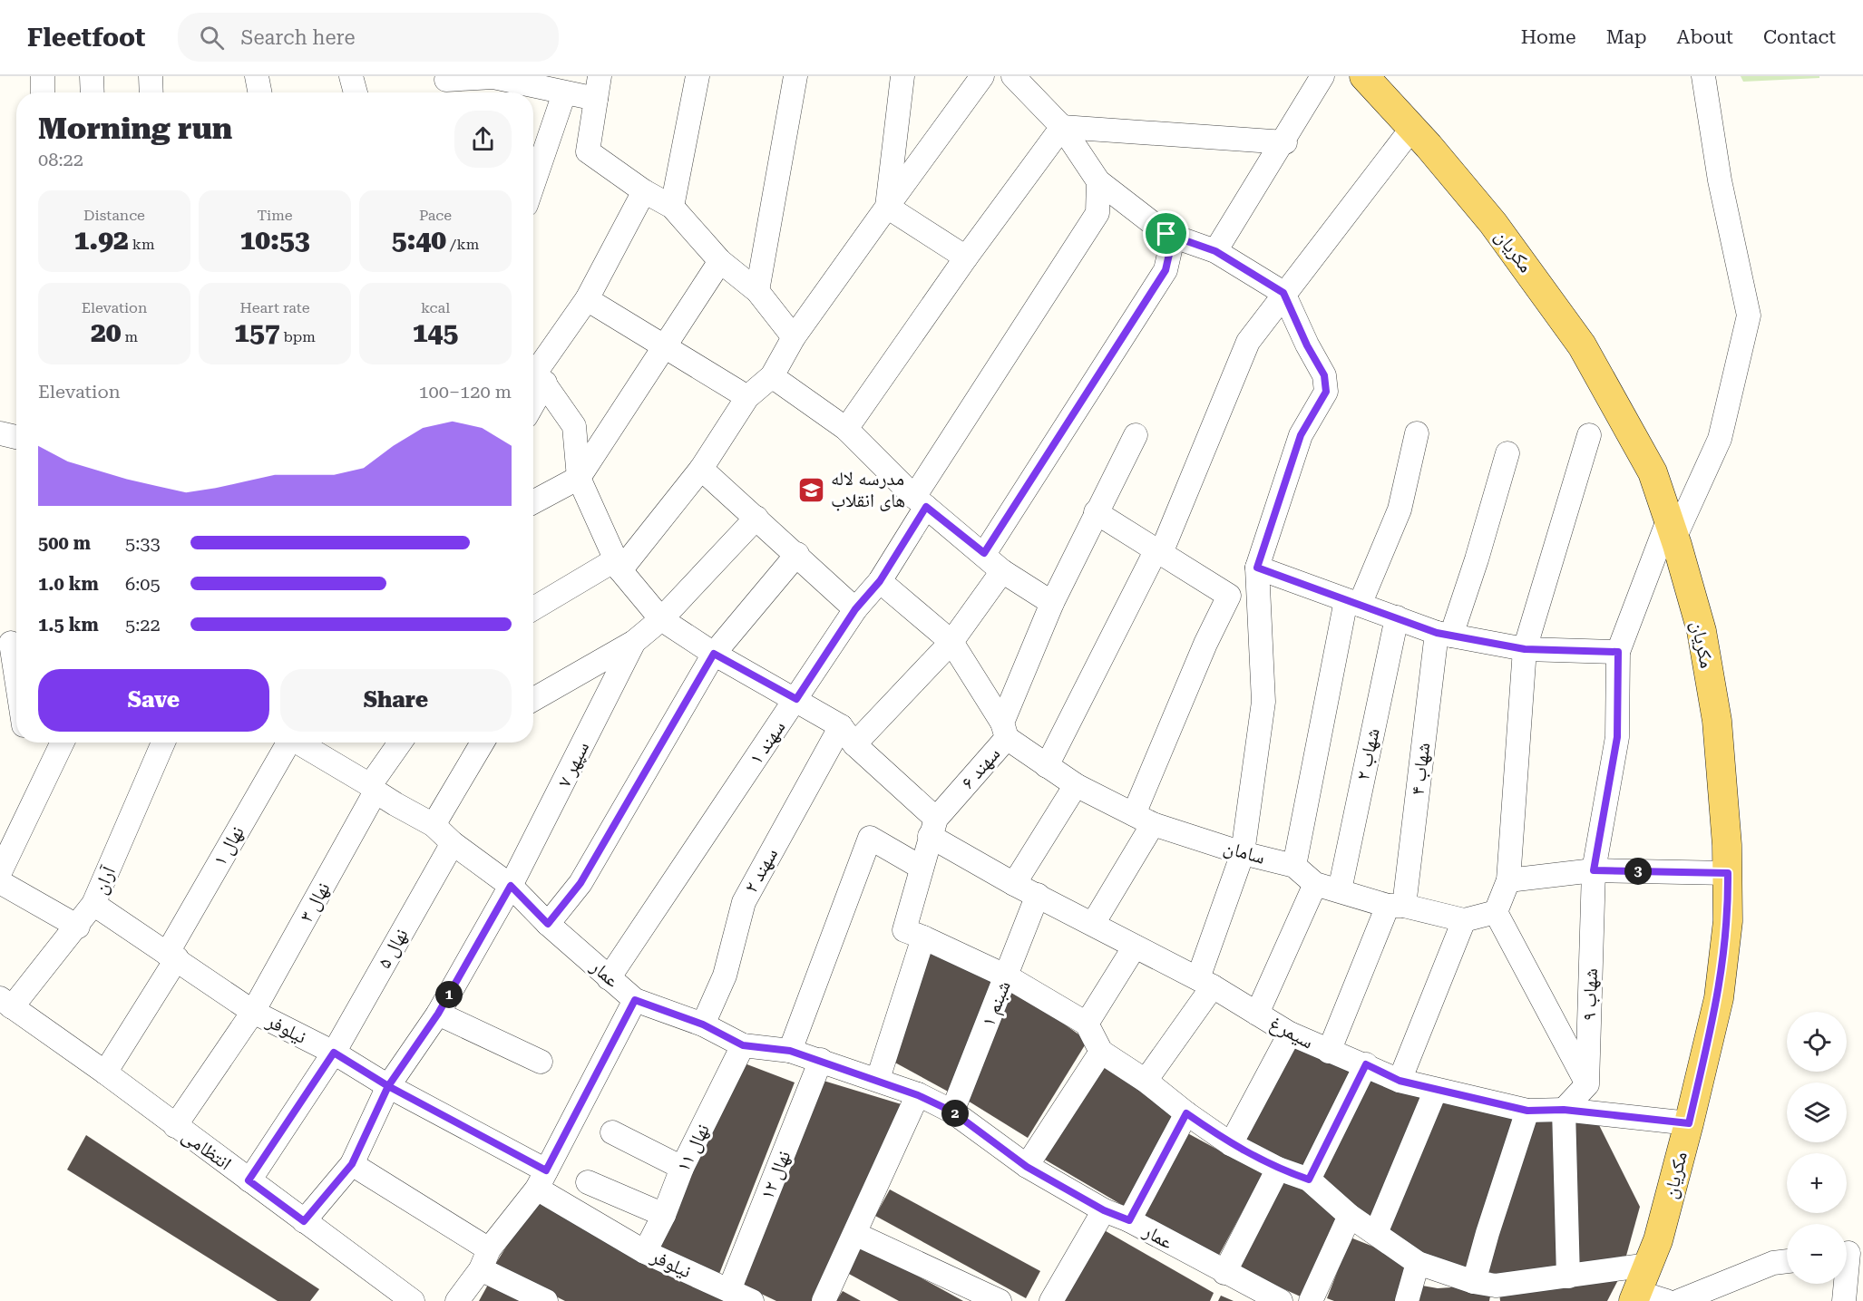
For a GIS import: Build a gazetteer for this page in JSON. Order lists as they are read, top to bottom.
{
  "streets": {
    "main road": ["مکریان"],
    "street": [
      "سهند ۱",
      "شهاب ۲",
      "سپهر ۷",
      "سهند ۶",
      "شهاب ۴",
      "نهال ۱",
      "سامان",
      "سهند ۲",
      "آران",
      "نهال ۳",
      "نهال ۵",
      "عمار",
      "شهاب ۹",
      "شبنم ۱",
      "نیلوفر",
      "سیمرغ",
      "نهال ۱۱",
      "انتظامی",
      "نهال ۱۲"
    ]
  },
  "crossings": [
    ["مکریان", "سیمرغ"],
    ["سهند ۱", "عمار"],
    ["شهاب ۲", "سامان"],
    ["سپهر ۷", "عمار"],
    ["سپهر ۷", "نیلوفر"],
    ["سپهر ۷", "انتظامی"],
    ["سهند ۶", "سامان"],
    ["سهند ۶", "سیمرغ"],
    ["شهاب ۴", "سامان"],
    ["شهاب ۴", "سیمرغ"],
    ["نهال ۱", "نیلوفر"],
    ["نهال ۱", "انتظامی"],
    ["سهند ۲", "عمار"],
    ["سهند ۲", "سیمرغ"],
    ["آران", "نیلوفر"],
    ["آران", "انتظامی"],
    ["نهال ۳", "عمار"],
    ["نهال ۳", "نیلوفر"],
    ["نهال ۳", "انتظامی"],
    ["نهال ۵", "عمار"],
    ["نهال ۵", "نیلوفر"],
    ["نهال ۵", "انتظامی"],
    ["عمار", "شبنم ۱"],
    ["عمار", "نهال ۱۱"],
    ["عمار", "نهال ۱۲"],
    ["شبنم ۱", "سیمرغ"],
    ["نیلوفر", "نهال ۱۱"],
    ["نیلوفر", "نهال ۱۲"]
  ],
  "places": {
    "school or university": ["مدرسه لاله های انقلاب"]
  },
  "page": {
    "header": "Fleetfoot",
    "search": "Search here",
    "nav": [
      "Home",
      "Map",
      "About",
      "Contact"
    ],
    "heading": ["Morning run", "08:22"],
    "stats": [
      ["Distance", "1.92 km"],
      ["Time", "10:53"],
      ["Pace", "5:40 /km"],
      ["Elevation", "20 m"],
      ["Heart rate", "157 bpm"],
      ["kcal", "145"]
    ],
    "chart": ["Elevation", "100–120 m"],
    "list": [
      {
        "name": "500 m",
        "note": "5:33"
      },
      {
        "name": "1.0 km",
        "note": "6:05"
      },
      {
        "name": "1.5 km",
        "note": "5:22"
      }
    ],
    "buttons": ["Save", "Share"],
    "pins": ["3", "1", "2"],
    "map_buttons": ["+", "−"]
  }
}
